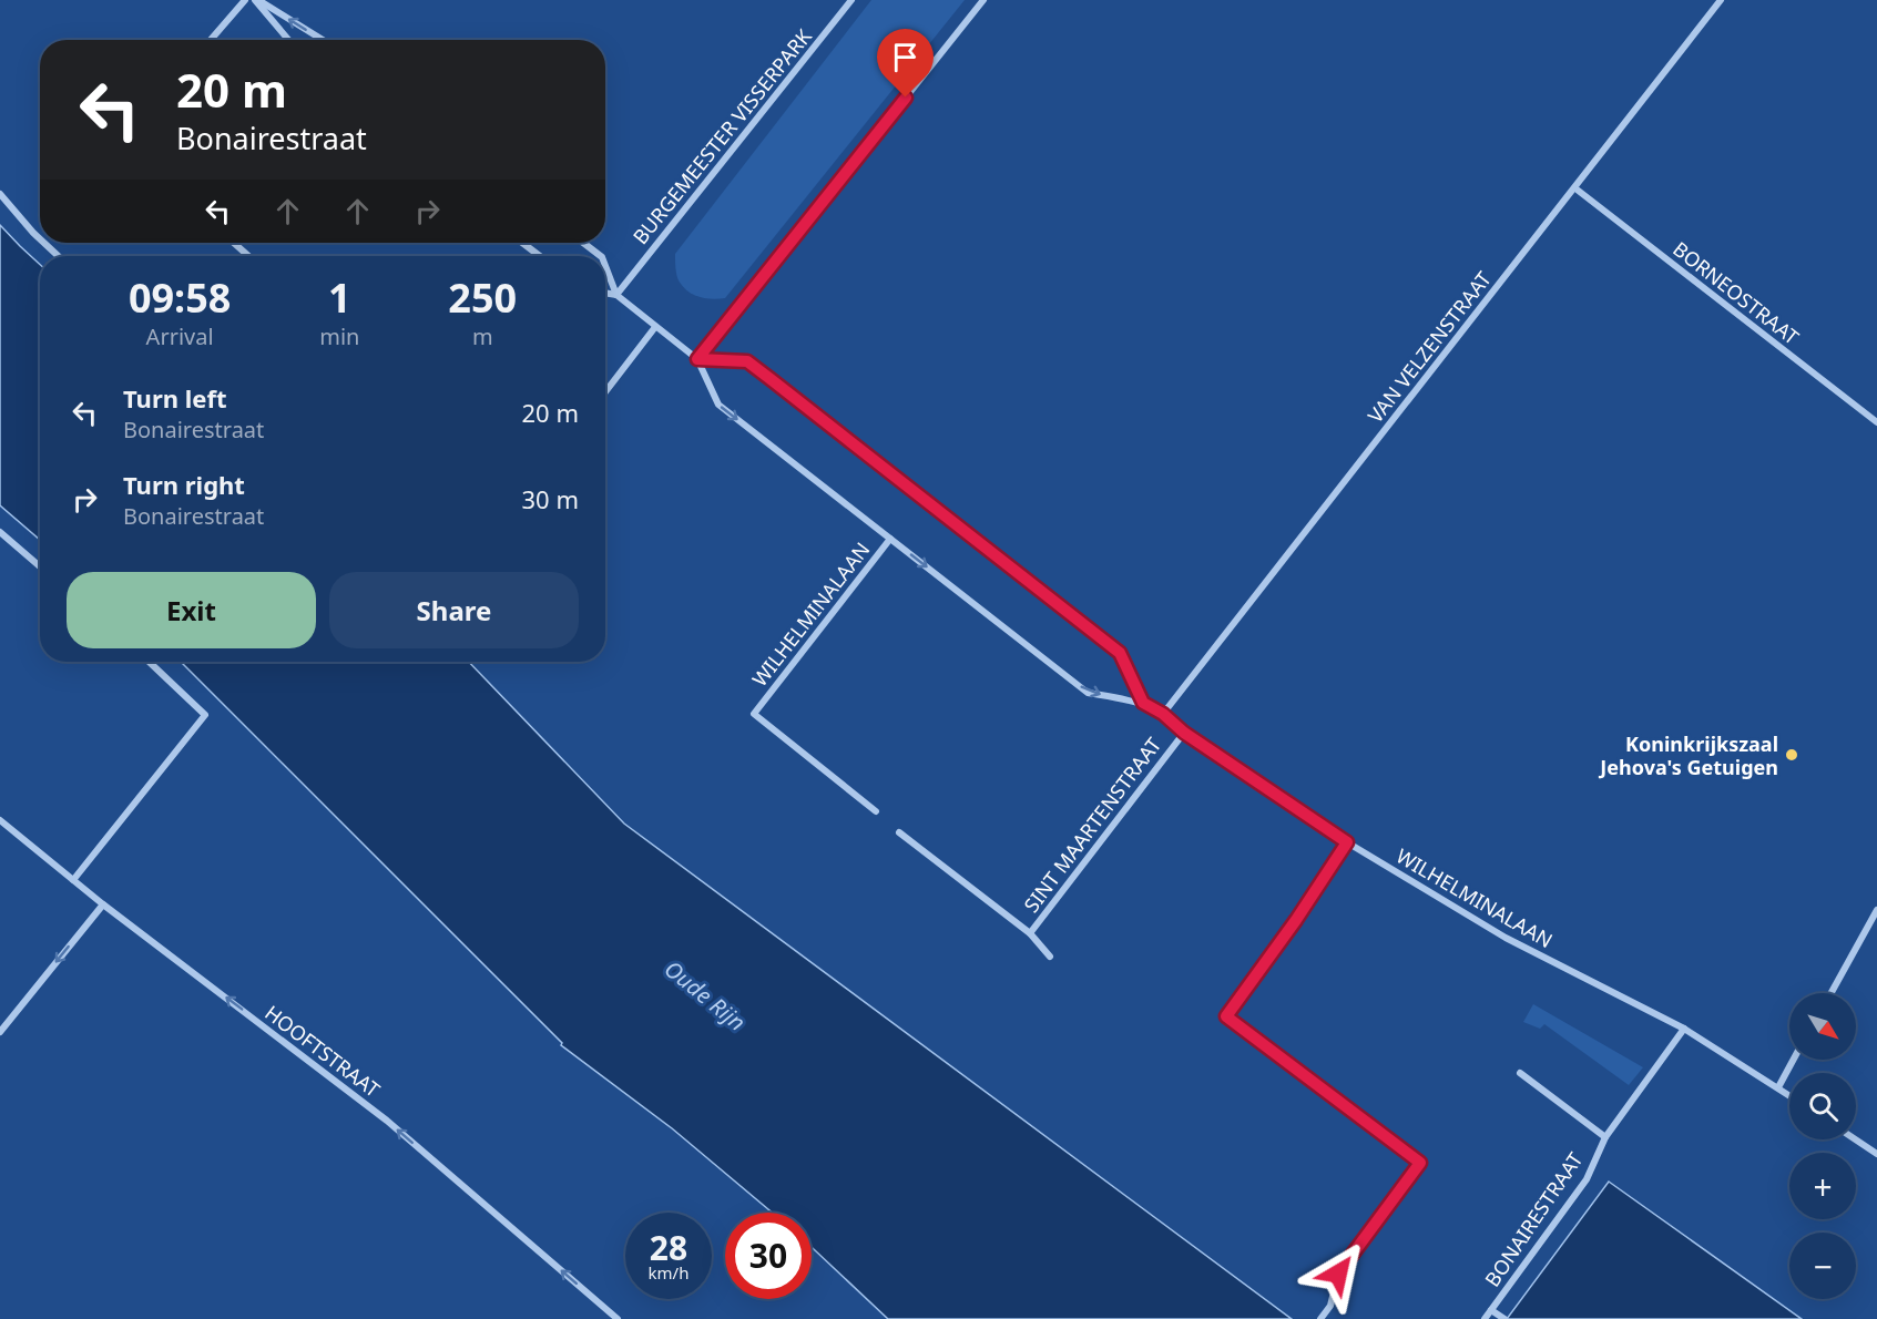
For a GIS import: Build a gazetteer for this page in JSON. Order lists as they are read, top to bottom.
{
  "streets": {
    "street": [
      "BURGEMEESTER VISSERPARK",
      "BORNEOSTRAAT",
      "VAN VELZENSTRAAT",
      "WILHELMINALAAN",
      "SINT MAARTENSTRAAT",
      "HOOFTSTRAAT",
      "BONAIRESTRAAT"
    ]
  },
  "crossings": [
    ["BURGEMEESTER VISSERPARK", "WILHELMINALAAN"],
    ["BORNEOSTRAAT", "VAN VELZENSTRAAT"],
    ["VAN VELZENSTRAAT", "WILHELMINALAAN"],
    ["WILHELMINALAAN", "SINT MAARTENSTRAAT"],
    ["WILHELMINALAAN", "BONAIRESTRAAT"]
  ],
  "one_way": ["HOOFTSTRAAT"],
  "water": ["Oude Rijn"],
  "places": ["Koninkrijkszaal Jehova's Getuigen"],
  "north": "bottom right",
  "page": {
    "turn": ["20 m", "Bonairestraat"],
    "eta": [
      "09:58",
      "Arrival",
      "1",
      "min",
      "250",
      "m"
    ],
    "list": [
      {
        "name": "Turn left",
        "note": "Bonairestraat",
        "value": "20 m"
      },
      {
        "name": "Turn right",
        "note": "Bonairestraat",
        "value": "30 m"
      }
    ],
    "buttons": ["Exit", "Share"],
    "map_buttons": ["+", "−"],
    "speed": "28 km/h",
    "limit": "30"
  }
}
